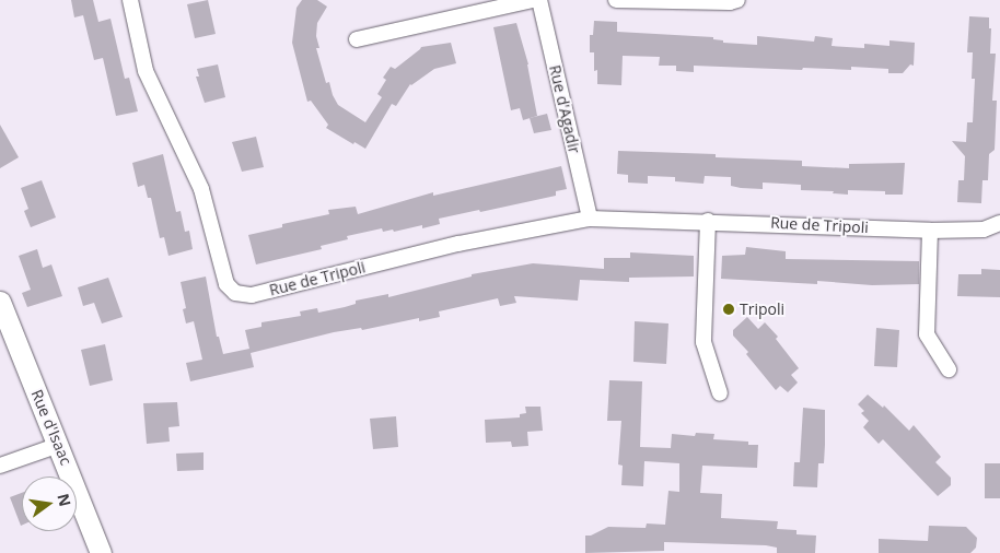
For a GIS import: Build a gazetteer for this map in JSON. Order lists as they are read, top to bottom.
{
  "streets": {
    "street": ["Rue d'Agadir", "Rue de Tripoli", "Rue d'Isaac"]
  },
  "crossings": [
    ["Rue d'Agadir", "Rue de Tripoli"]
  ],
  "places": ["Tripoli"],
  "north": "right"
}
